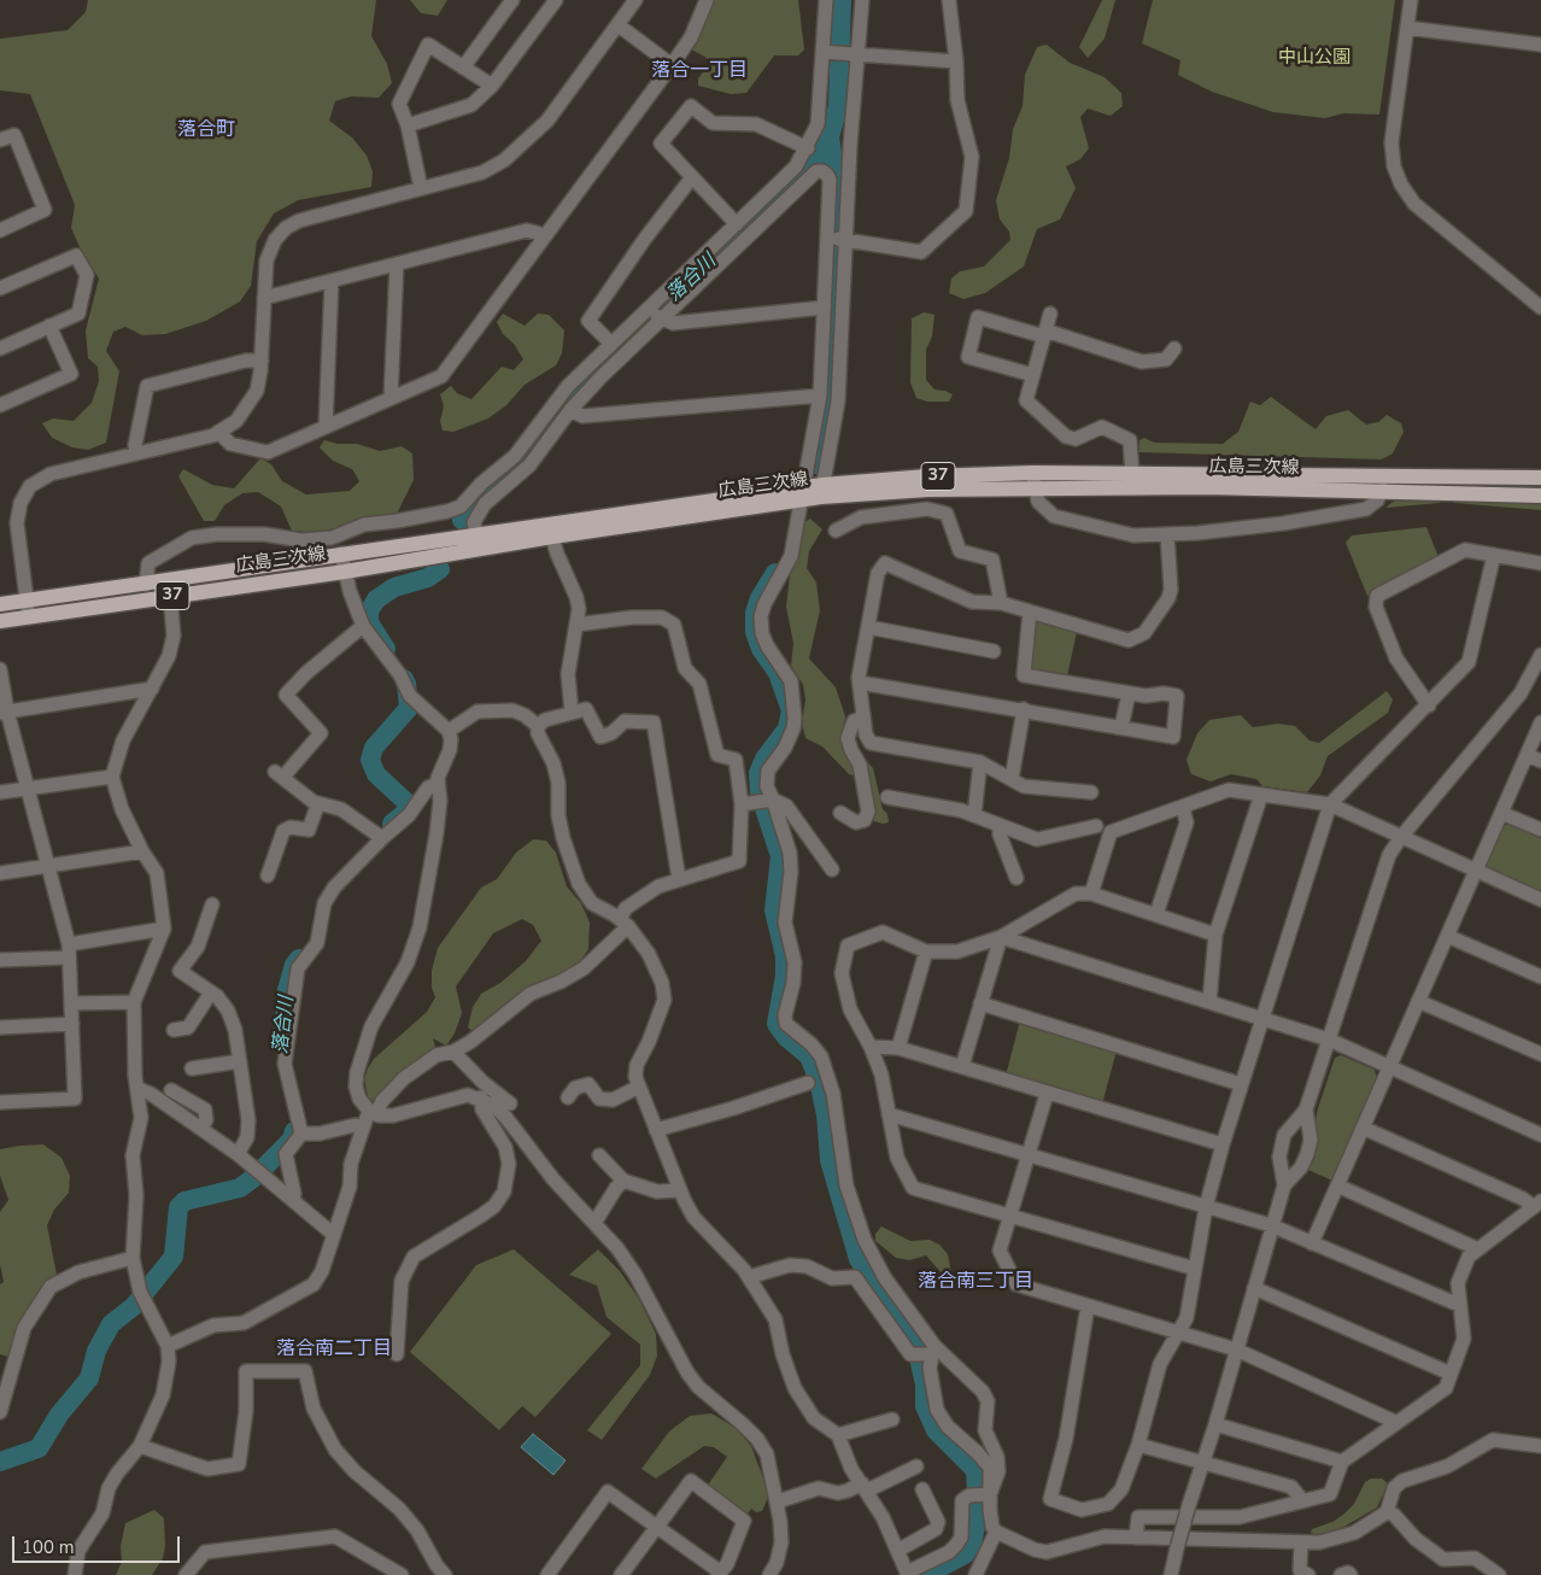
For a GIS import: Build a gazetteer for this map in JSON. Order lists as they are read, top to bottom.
{
  "streets": {
    "main road": ["広島三次線", "37"]
  },
  "districts": [
    "落合一丁目",
    "落合町",
    "落合南三丁目",
    "落合南二丁目"
  ],
  "water": ["落合川"],
  "parks": ["中山公園"],
  "scale_bar": "100 m"
}
